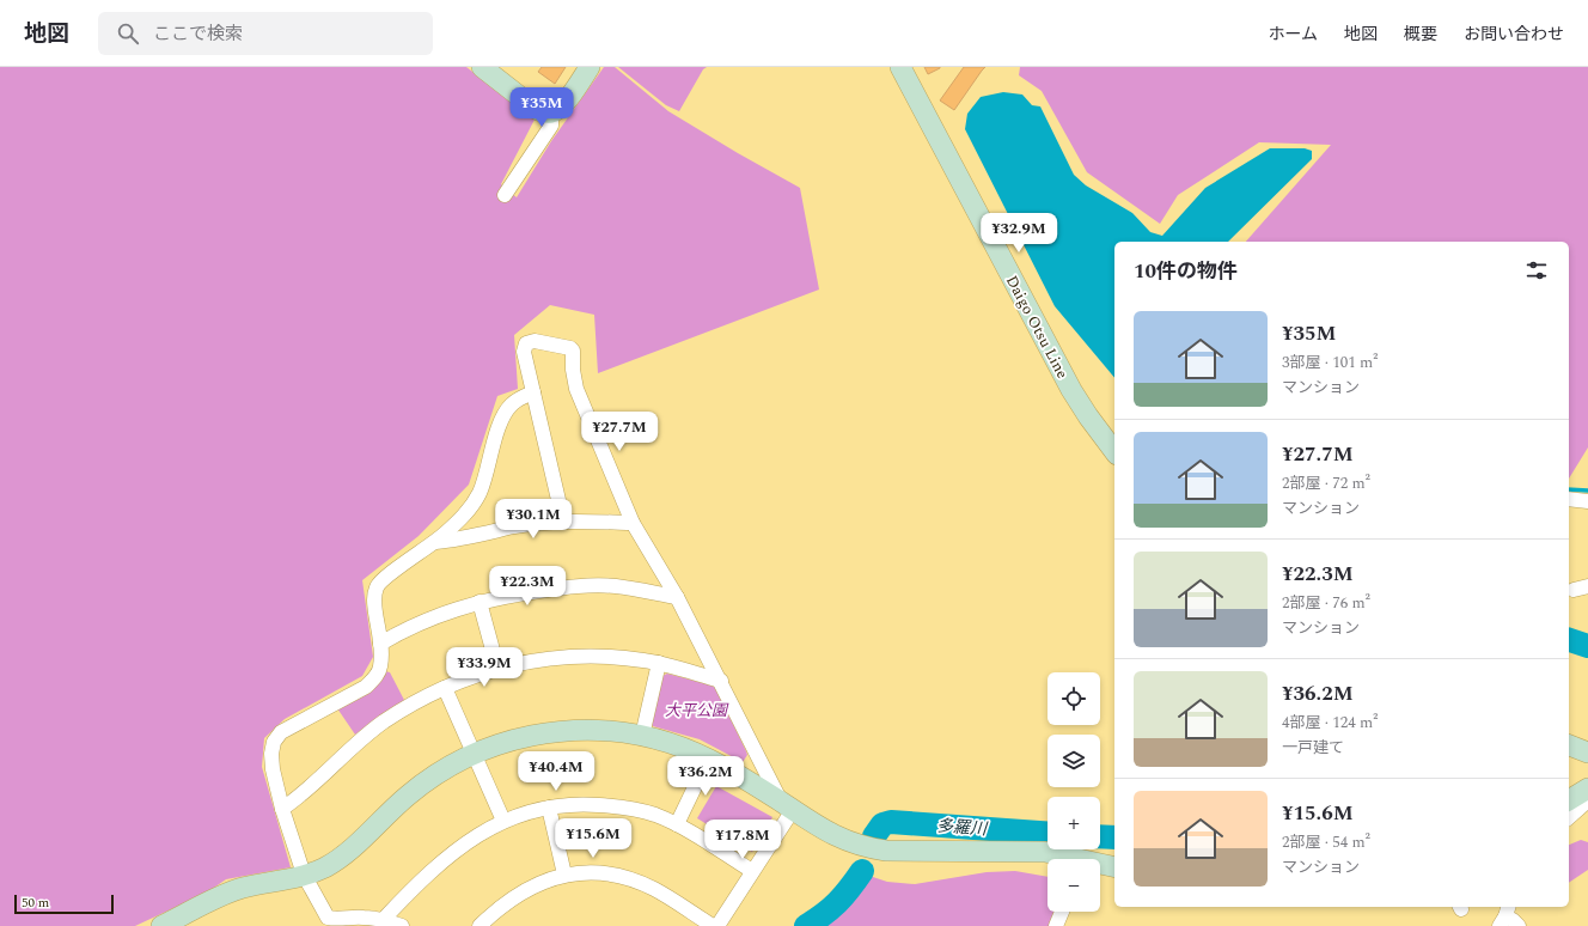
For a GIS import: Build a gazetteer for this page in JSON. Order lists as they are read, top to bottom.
{
  "streets": {
    "street": ["Daigo Otsu Line"]
  },
  "water": ["多羅川"],
  "parks": ["大平公園"],
  "scale_bar": "50 m",
  "page": {
    "header": "地図",
    "search": "ここで検索",
    "nav": [
      "ホーム",
      "地図",
      "概要",
      "お問い合わせ"
    ],
    "price": [
      "¥35M",
      "¥32.9M",
      "¥27.7M",
      "¥30.1M",
      "¥22.3M",
      "¥33.9M",
      "¥40.4M",
      "¥36.2M",
      "¥15.6M",
      "¥17.8M"
    ],
    "heading": "10件の物件",
    "list": [
      {
        "name": "¥35M",
        "note": "3部屋 · 101 m² · マンション"
      },
      {
        "name": "¥27.7M",
        "note": "2部屋 · 72 m² · マンション"
      },
      {
        "name": "¥22.3M",
        "note": "2部屋 · 76 m² · マンション"
      },
      {
        "name": "¥36.2M",
        "note": "4部屋 · 124 m² · 一戸建て"
      },
      {
        "name": "¥15.6M",
        "note": "2部屋 · 54 m² · マンション"
      }
    ],
    "map_buttons": ["+", "−"],
    "scale": "50 m"
  }
}
